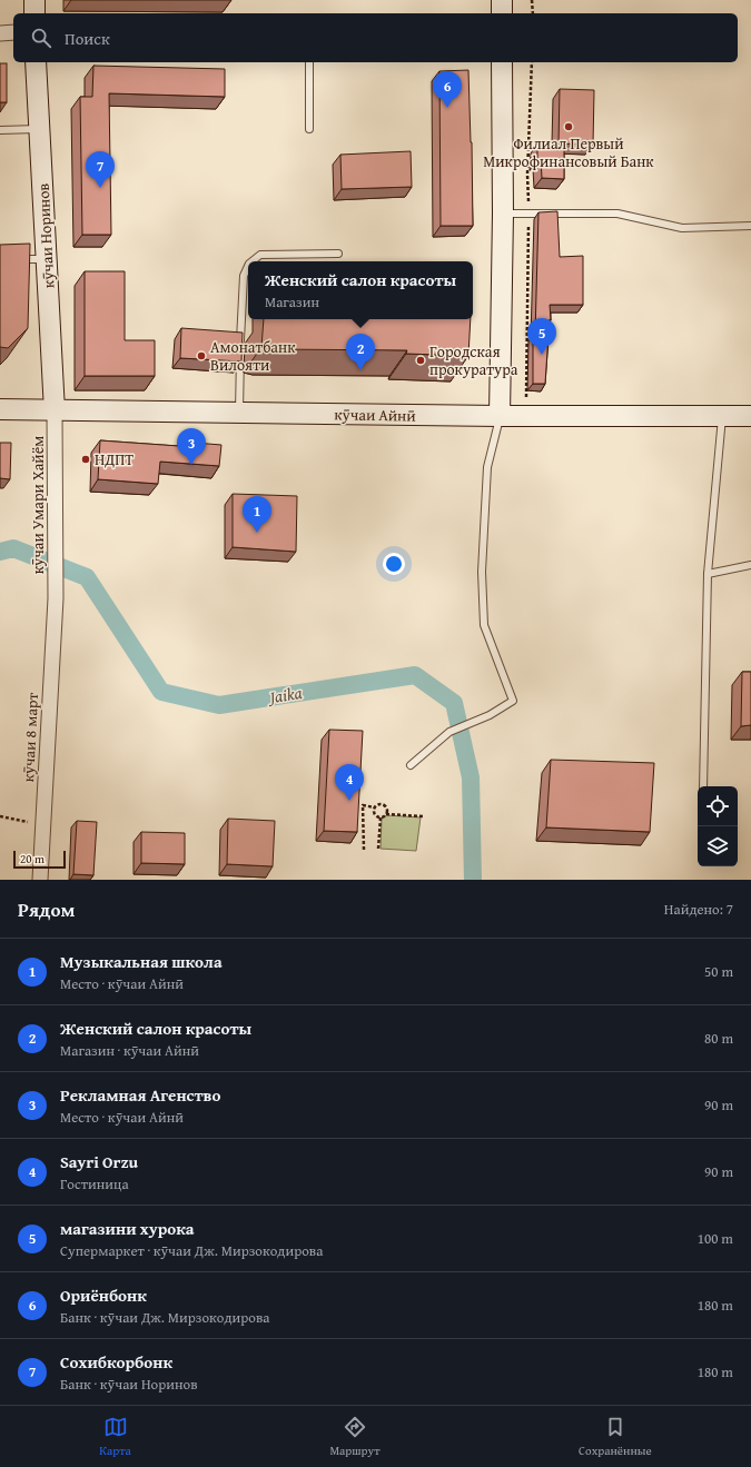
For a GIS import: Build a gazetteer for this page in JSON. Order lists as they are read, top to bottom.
{
  "streets": {
    "main road": ["кӯчаи Норинов", "кӯчаи Айнӣ"],
    "street": ["кӯчаи Умари Хайём", "кӯчаи 8 март"]
  },
  "crossings": [
    ["кӯчаи Норинов", "кӯчаи Айнӣ"],
    ["кӯчаи Норинов", "кӯчаи Умари Хайём"],
    ["кӯчаи Айнӣ", "кӯчаи Умари Хайём"],
    ["кӯчаи Умари Хайём", "кӯчаи 8 март"]
  ],
  "water": ["Jaika"],
  "places": [
    "Филиал Первый Микрофинансовый Банк",
    "Амонатбанк Вилояти",
    "Городская прокуратура",
    "НДПТ"
  ],
  "scale_bar": "20 m",
  "page": {
    "search": "Поиск",
    "pins": [
      "6",
      "7",
      "5",
      "2",
      "3",
      "1",
      "4"
    ],
    "popup": ["Женский салон красоты", "Магазин"],
    "scale": "20 m",
    "heading": ["Рядом", "Найдено: 7"],
    "list": [
      {
        "mark": "1",
        "name": "Музыкальная школа",
        "note": "Место · кӯчаи Айнӣ",
        "value": "50 m"
      },
      {
        "mark": "2",
        "name": "Женский салон красоты",
        "note": "Магазин · кӯчаи Айнӣ",
        "value": "80 m"
      },
      {
        "mark": "3",
        "name": "Рекламная Агенство",
        "note": "Место · кӯчаи Айнӣ",
        "value": "90 m"
      },
      {
        "mark": "4",
        "name": "Sayri Orzu",
        "note": "Гостиница",
        "value": "90 m"
      },
      {
        "mark": "5",
        "name": "магазини хурока",
        "note": "Супермаркет · кӯчаи Дж. Мирзокодирова",
        "value": "100 m"
      },
      {
        "mark": "6",
        "name": "Ориёнбонк",
        "note": "Банк · кӯчаи Дж. Мирзокодирова",
        "value": "180 m"
      },
      {
        "mark": "7",
        "name": "Сохибкорбонк",
        "note": "Банк · кӯчаи Норинов",
        "value": "180 m"
      }
    ],
    "nav": ["Карта", "Маршрут", "Сохранённые"]
  }
}
